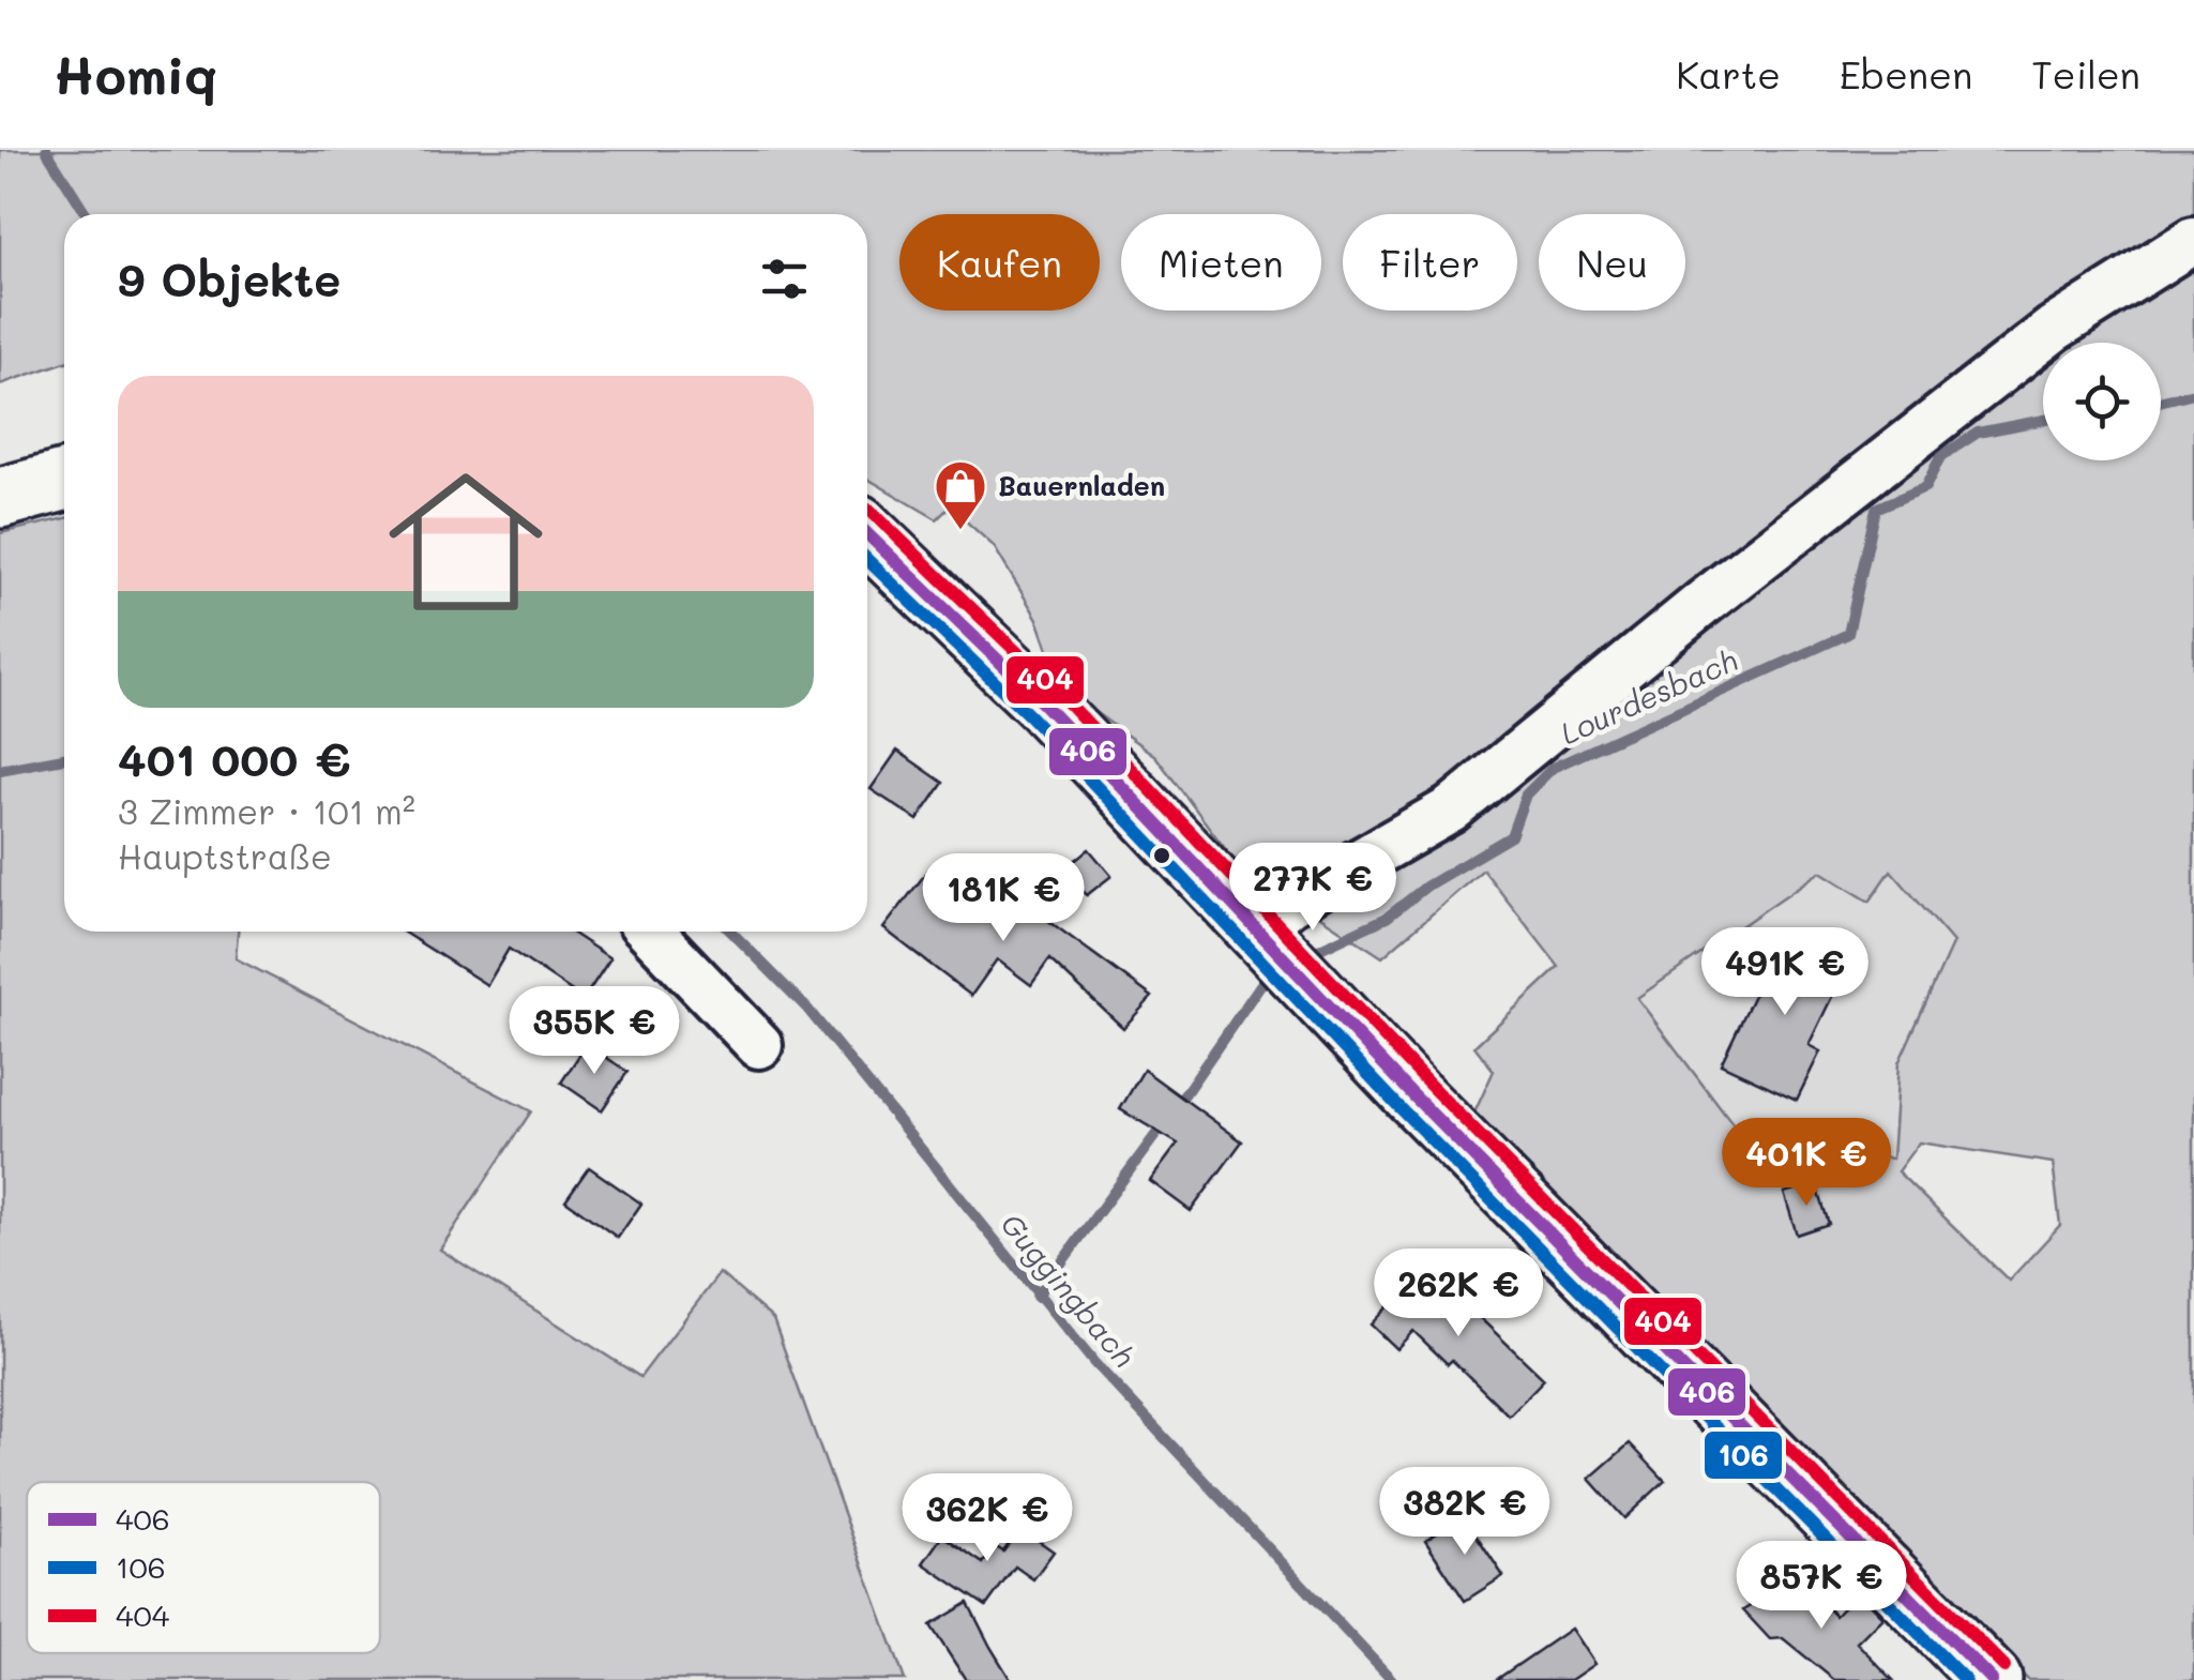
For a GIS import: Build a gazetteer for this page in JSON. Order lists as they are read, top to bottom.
{
  "water": ["Lourdesbach", "Guggingbach"],
  "places": {
    "shop": ["Bauernladen"]
  },
  "lines": ["transit line 404", "transit line 406", "transit line 106"],
  "legend": ["406", "106", "404"],
  "page": {
    "header": "Homiq",
    "nav": ["Karte", "Ebenen", "Teilen"],
    "chip": [
      "Kaufen",
      "Mieten",
      "Filter",
      "Neu"
    ],
    "heading": "9 Objekte",
    "list": [
      {
        "name": "401 000 €",
        "note": "3 Zimmer · 101 m² · Hauptstraße"
      }
    ],
    "price": [
      "277K €",
      "181K €",
      "491K €",
      "355K €",
      "401K €",
      "262K €",
      "382K €",
      "362K €",
      "857K €"
    ]
  }
}
